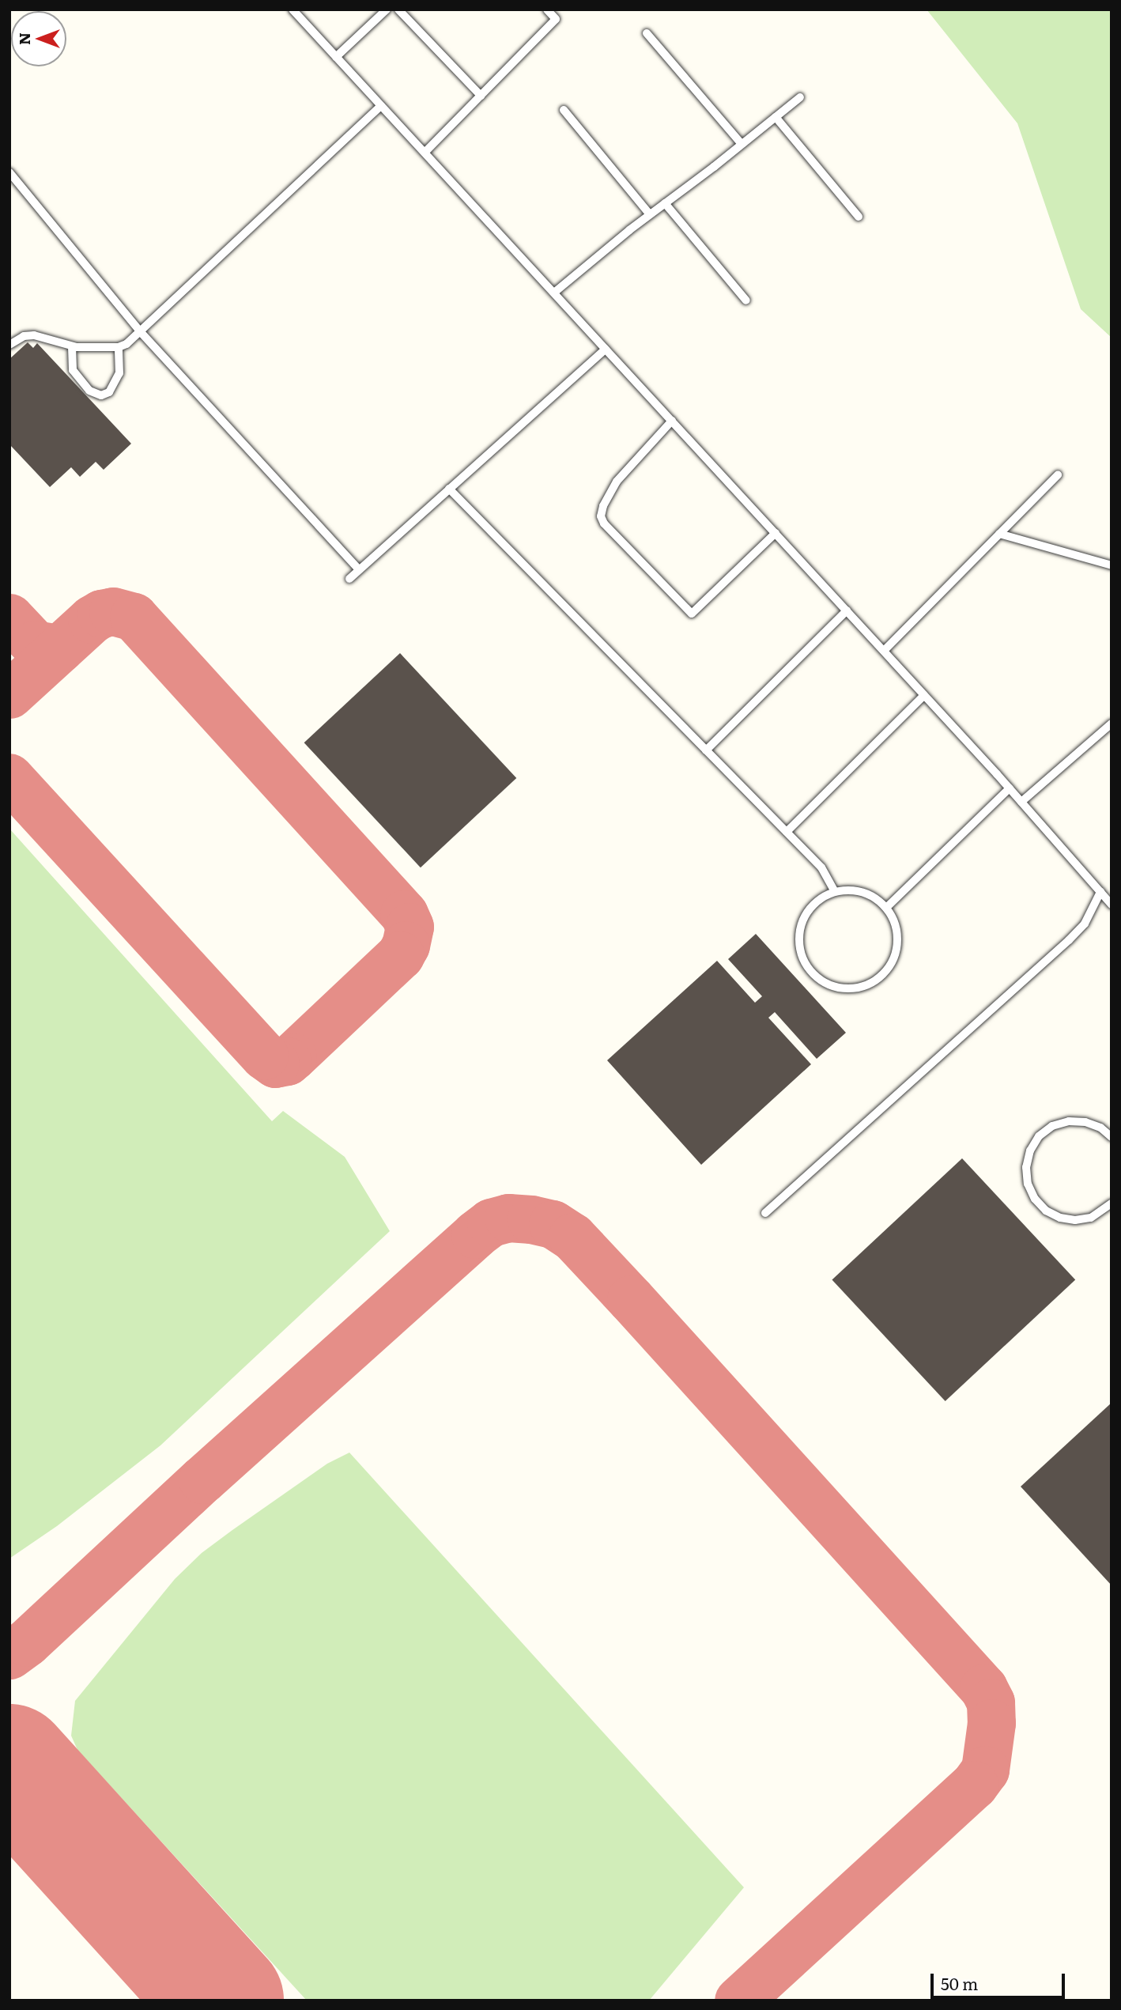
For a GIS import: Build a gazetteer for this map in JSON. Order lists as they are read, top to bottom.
{
  "scale_bar": "50 m",
  "north": "left"
}
